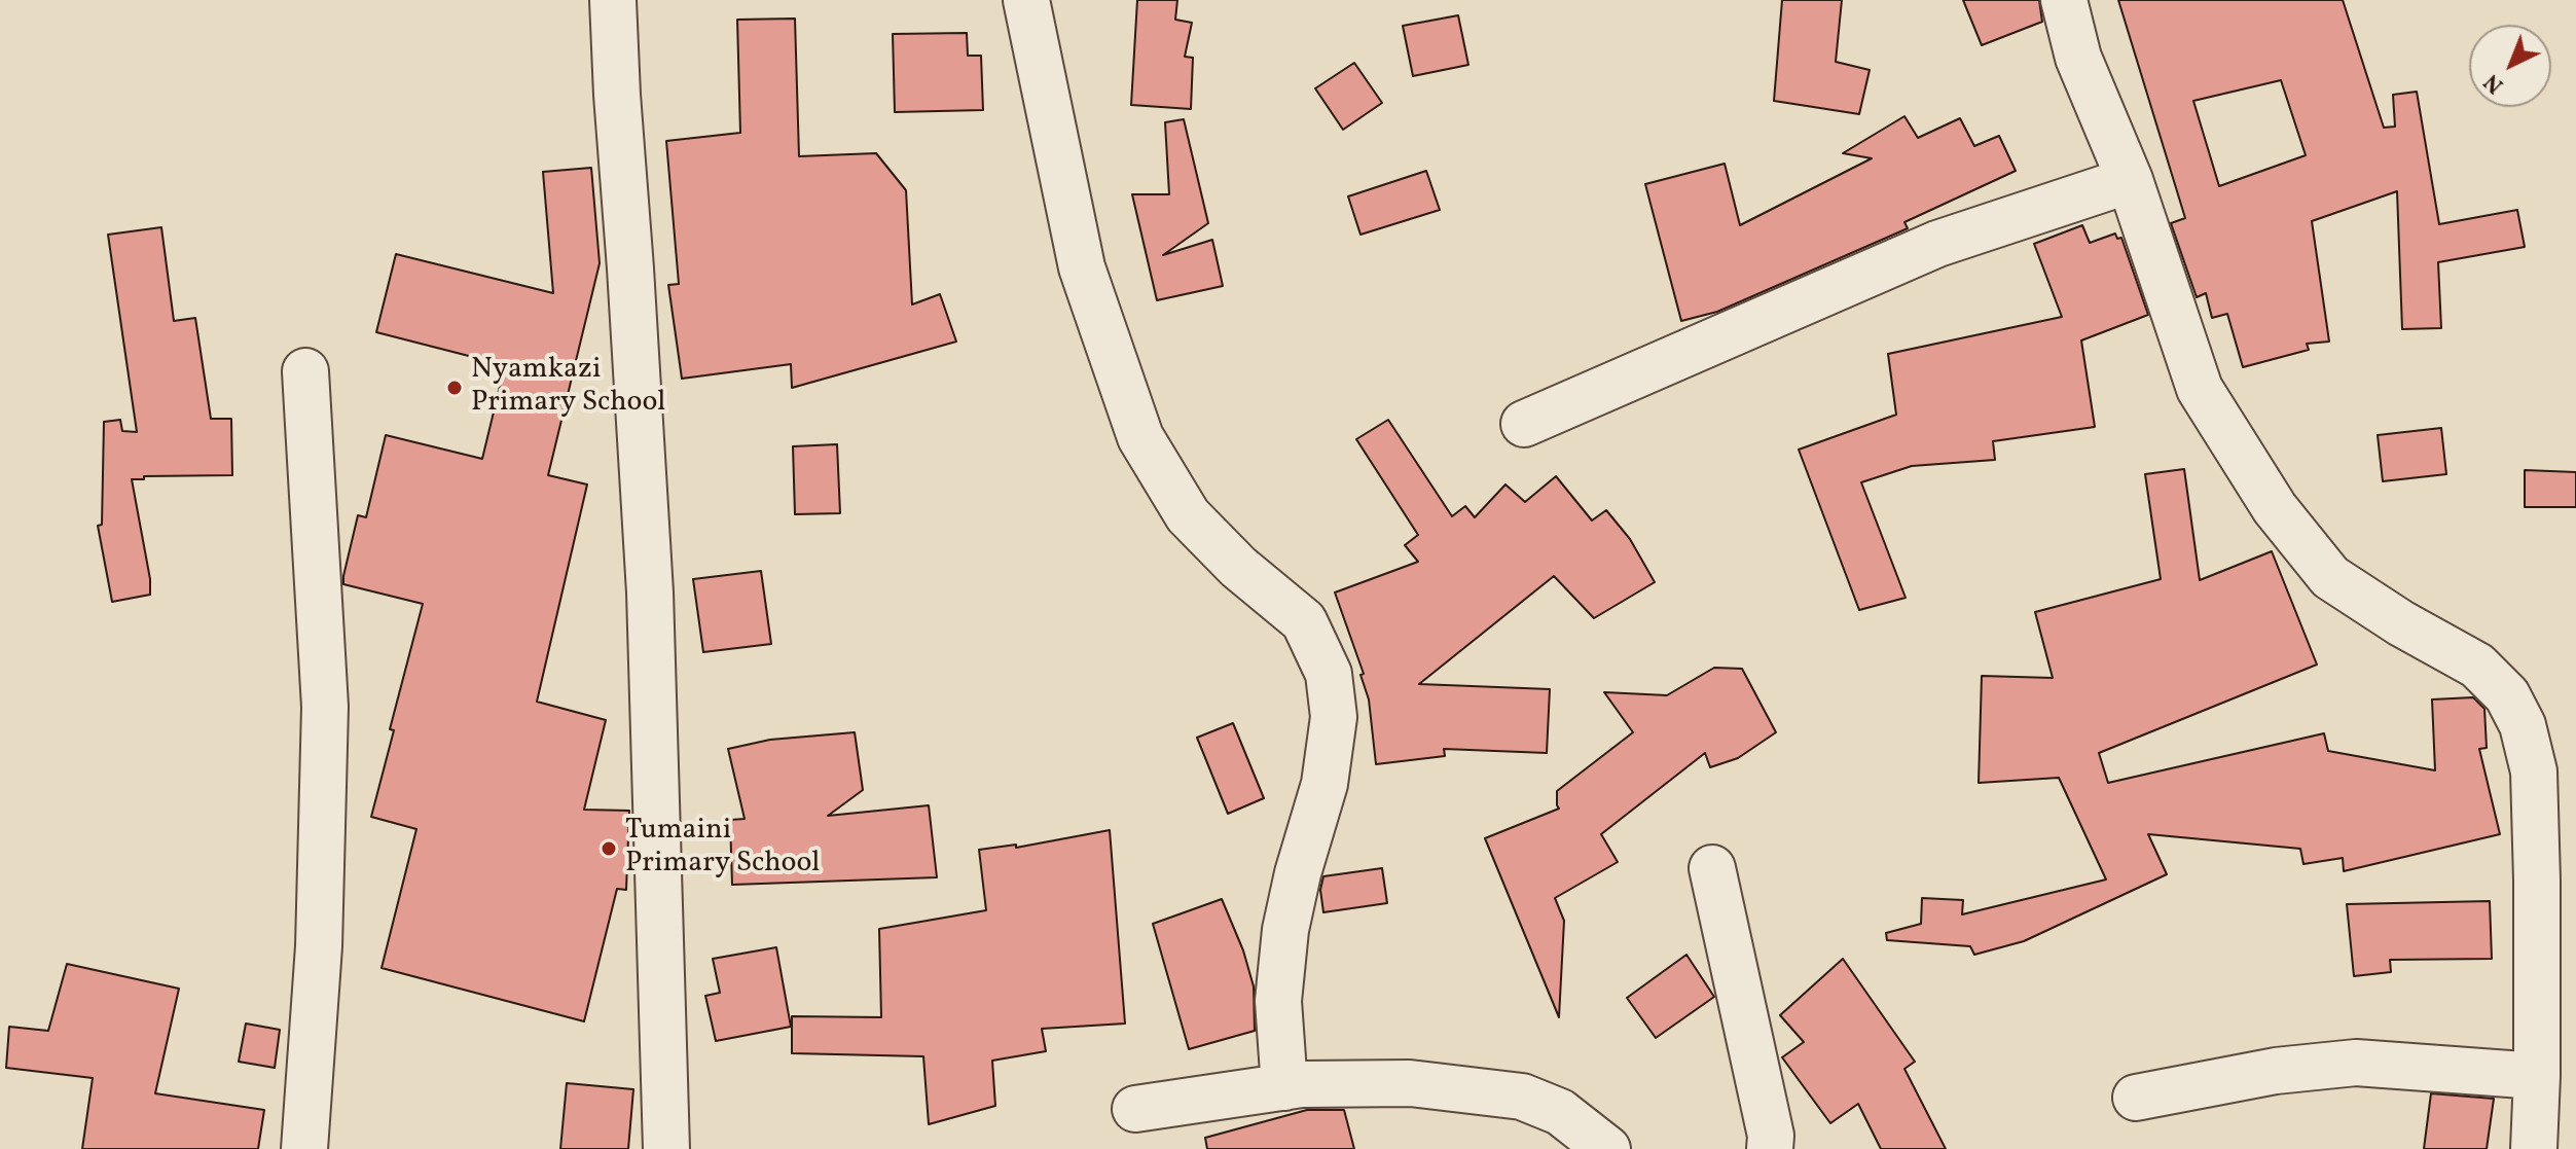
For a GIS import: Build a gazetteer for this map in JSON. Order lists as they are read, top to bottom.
{
  "places": ["Nyamkazi Primary School", "Tumaini Primary School"],
  "north": "bottom left"
}
